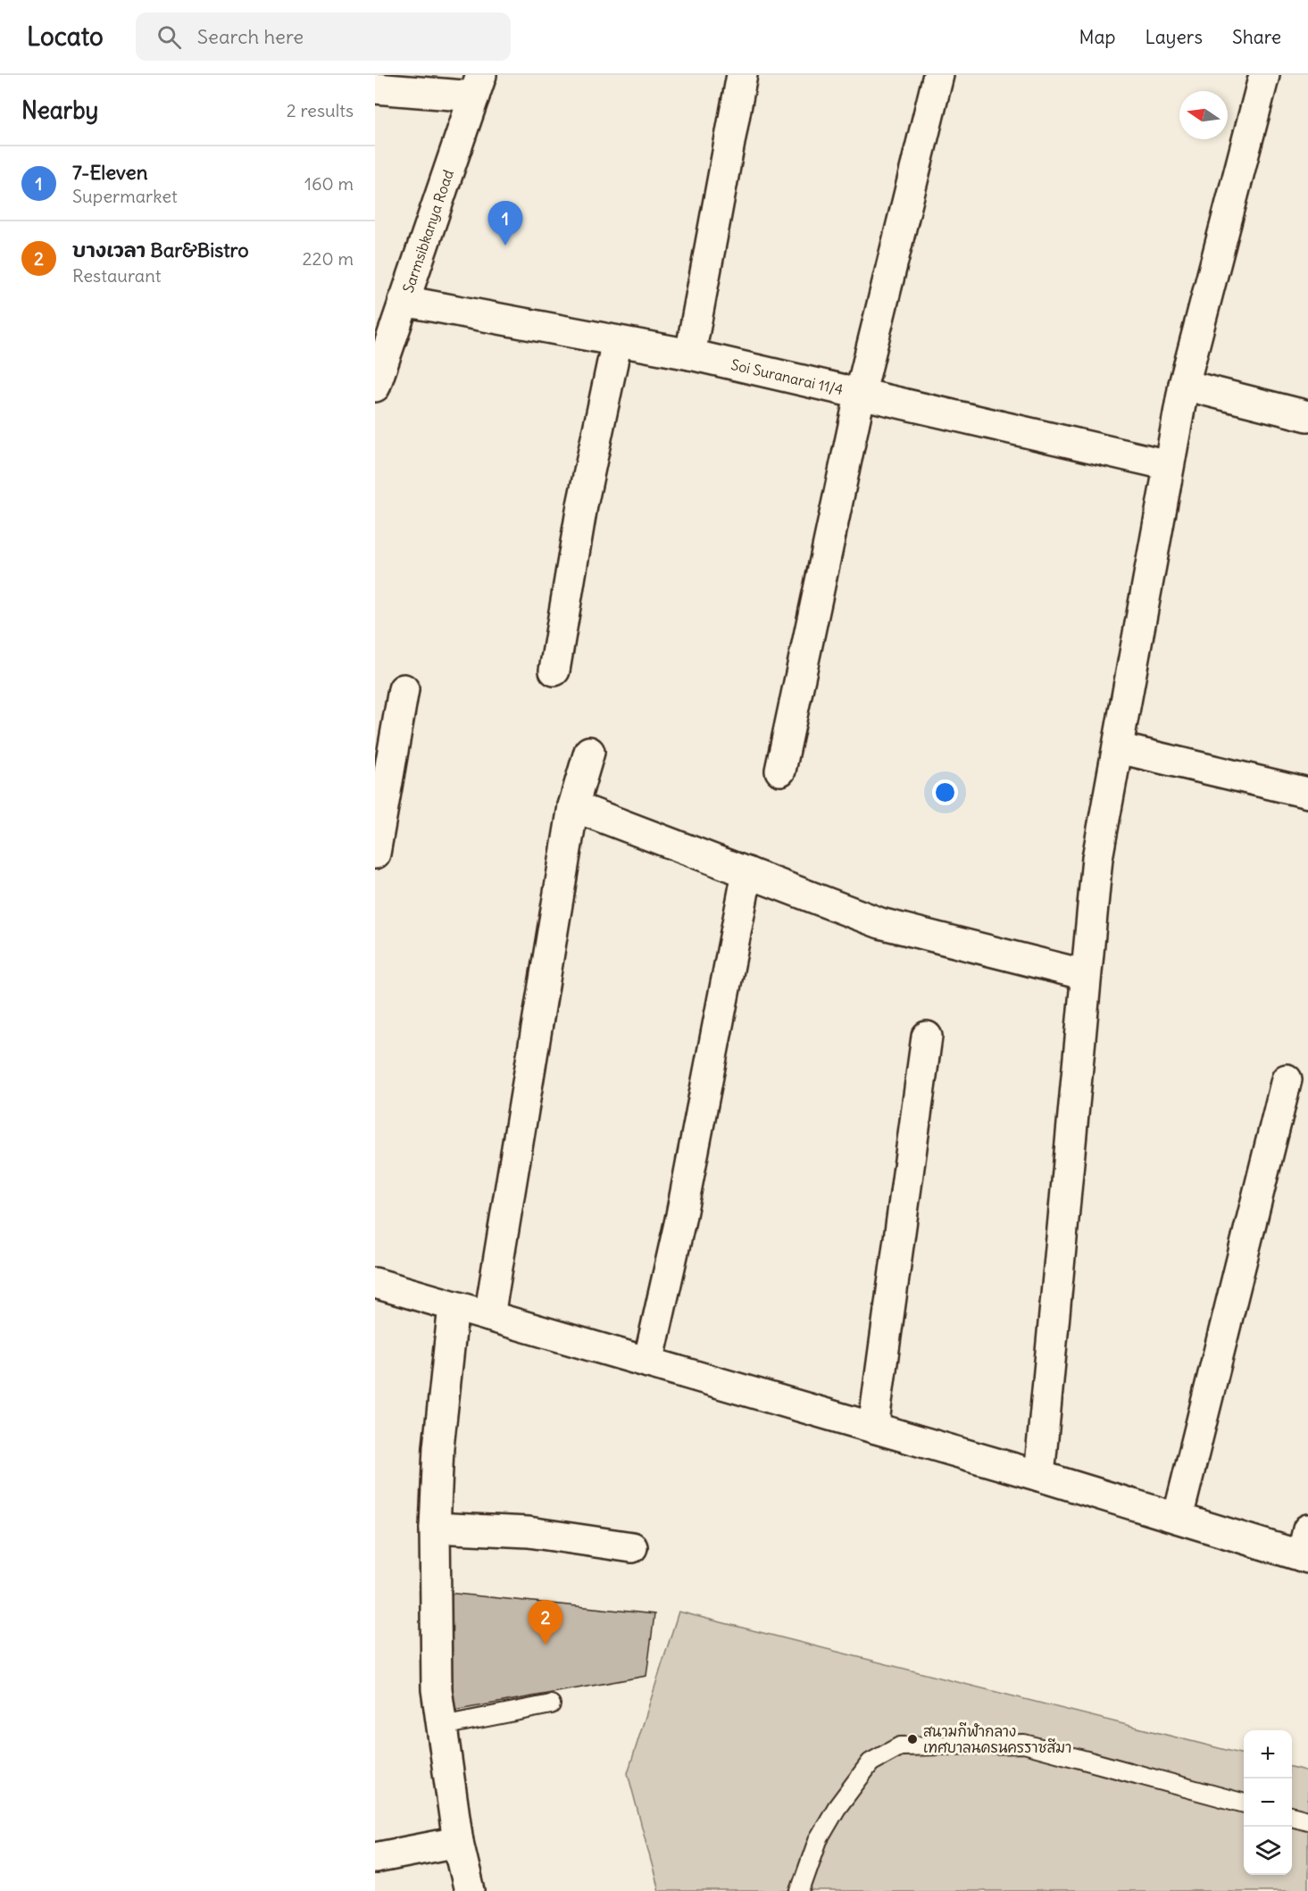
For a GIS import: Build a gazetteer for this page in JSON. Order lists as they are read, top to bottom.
{
  "streets": {
    "street": ["Sarmsibkanya Road", "Soi Suranarai 11/4"]
  },
  "crossings": [
    ["Sarmsibkanya Road", "Soi Suranarai 11/4"]
  ],
  "places": ["สนามกีฬากลาง เทศบาลนครนครราชสีมา"],
  "north": "left",
  "page": {
    "header": "Locato",
    "search": "Search here",
    "nav": ["Map", "Layers", "Share"],
    "heading": ["Nearby", "2 results"],
    "list": [
      {
        "mark": "1",
        "name": "7-Eleven",
        "note": "Supermarket",
        "value": "160 m"
      },
      {
        "mark": "2",
        "name": "บางเวลา Bar&Bistro",
        "note": "Restaurant",
        "value": "220 m"
      }
    ],
    "pins": ["1", "2"],
    "map_buttons": ["+", "−"]
  }
}
